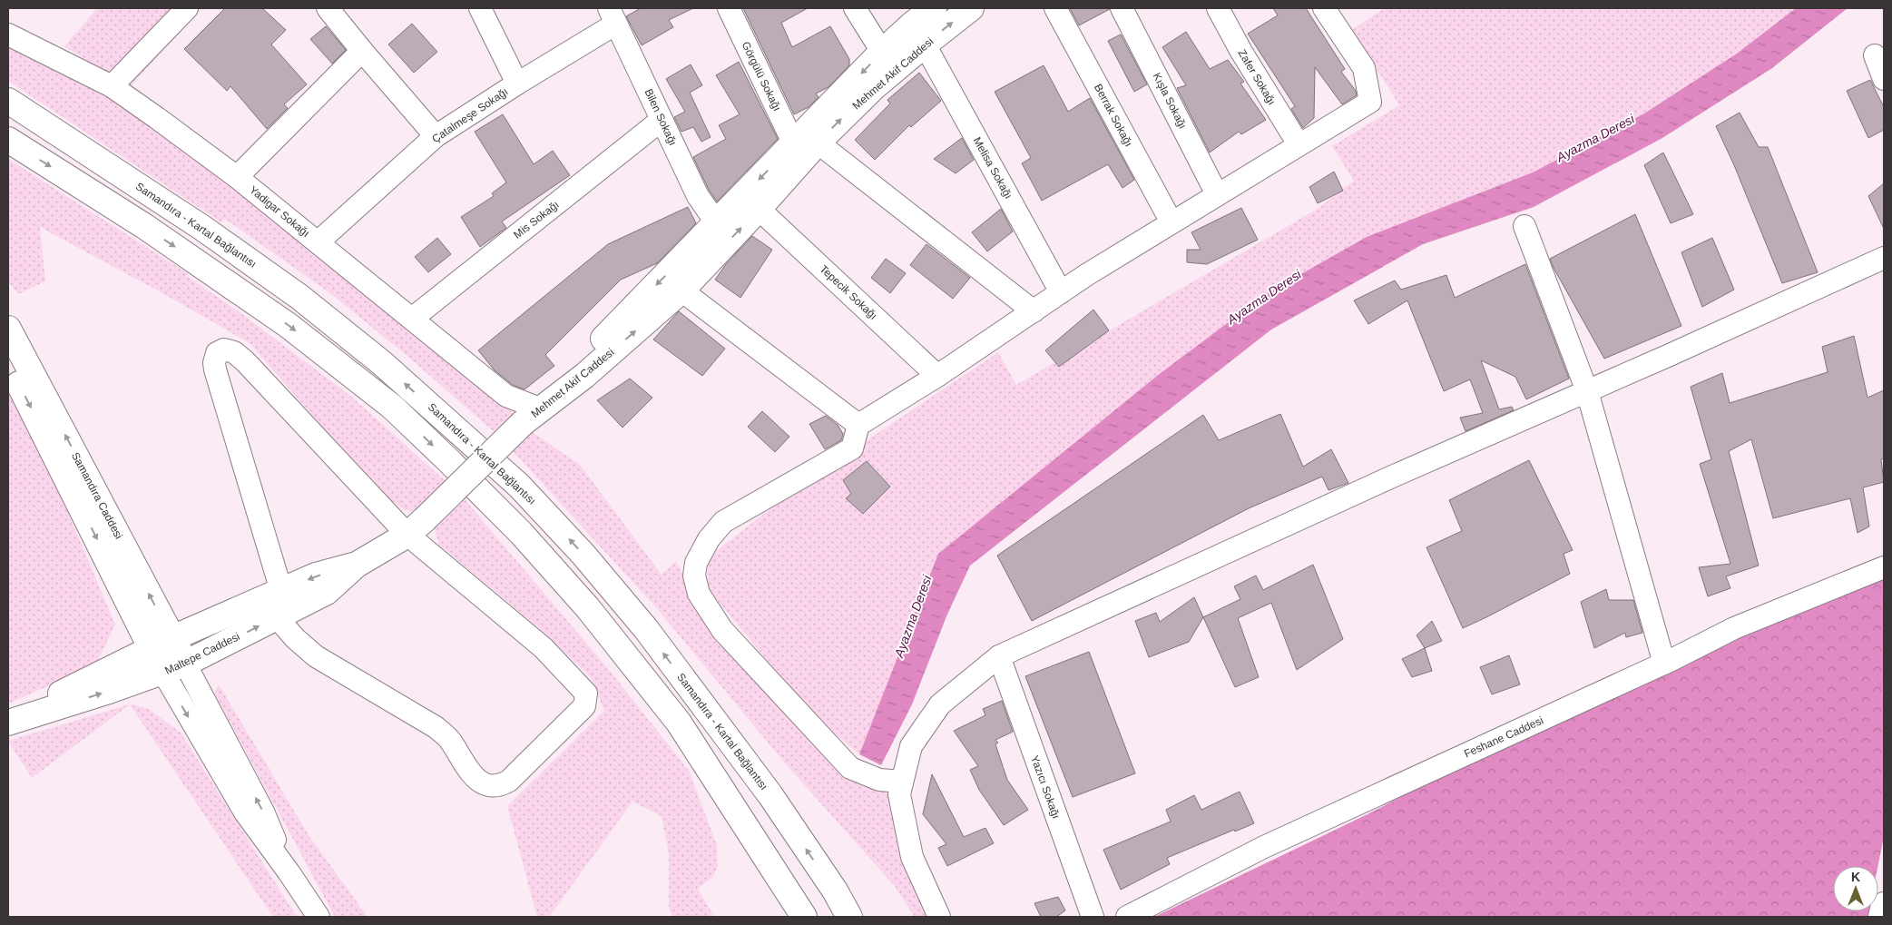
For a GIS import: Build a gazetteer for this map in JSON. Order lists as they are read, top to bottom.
{
  "streets": {
    "main road": [
      "Mehmet Akif Caddesi",
      "Samandıra - Kartal Bağlantısı",
      "Samandıra Caddesi",
      "Maltepe Caddesi"
    ],
    "street": [
      "Görgülü Sokağı",
      "Zafer Sokağı",
      "Kışla Sokağı",
      "Çatalmeşe Sokağı",
      "Berrak Sokağı",
      "Bilen Sokağı",
      "Melisa Sokağı",
      "Yadigar Sokağı",
      "Mis Sokağı",
      "Tepecik Sokağı",
      "Feshane Caddesi",
      "Yazıcı Sokağı"
    ]
  },
  "crossings": [
    ["Mehmet Akif Caddesi", "Görgülü Sokağı"],
    ["Mehmet Akif Caddesi", "Bilen Sokağı"],
    ["Mehmet Akif Caddesi", "Melisa Sokağı"],
    ["Mehmet Akif Caddesi", "Yadigar Sokağı"],
    ["Mehmet Akif Caddesi", "Tepecik Sokağı"],
    ["Mehmet Akif Caddesi", "Maltepe Caddesi"],
    ["Çatalmeşe Sokağı", "Bilen Sokağı"],
    ["Çatalmeşe Sokağı", "Yadigar Sokağı"],
    ["Bilen Sokağı", "Mis Sokağı"],
    ["Yadigar Sokağı", "Mis Sokağı"],
    ["Yadigar Sokağı", "Maltepe Caddesi"],
    ["Samandıra Caddesi", "Maltepe Caddesi"]
  ],
  "water": ["Ayazma Deresi"],
  "north": "top"
}
